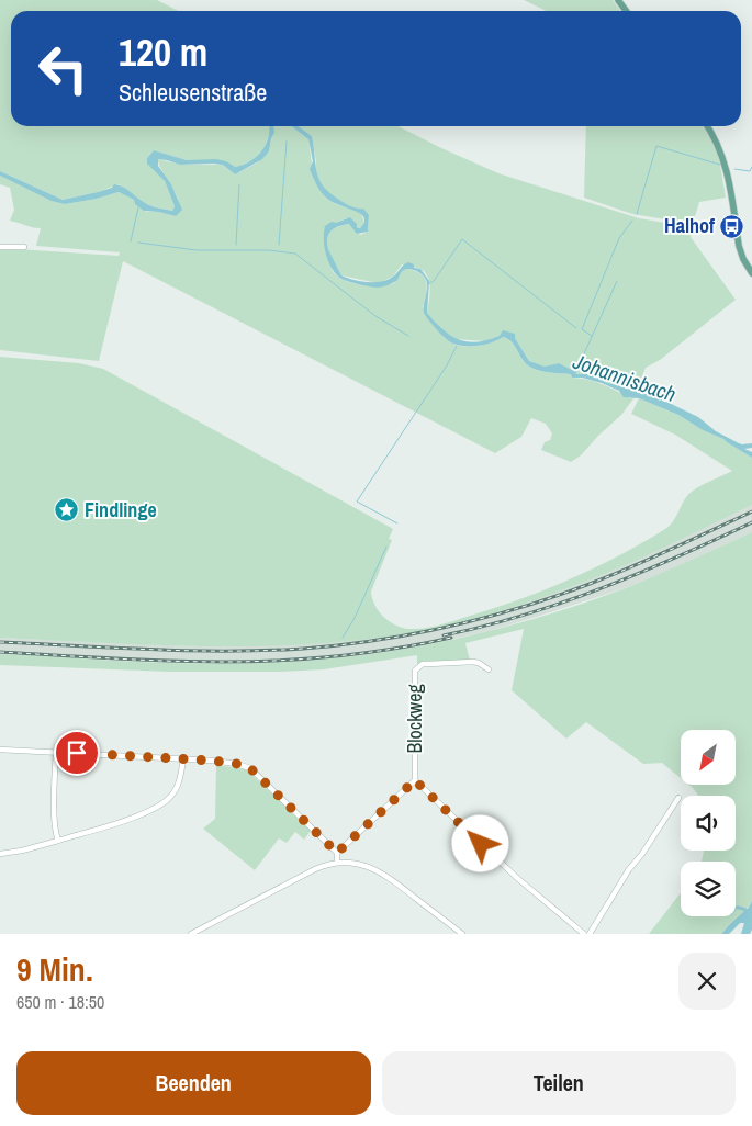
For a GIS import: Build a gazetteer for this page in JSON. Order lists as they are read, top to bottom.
{
  "streets": {
    "street": ["Blockweg"]
  },
  "water": ["Johannisbach"],
  "places": {
    "bus stop": ["Halhof"],
    "place": ["Findlinge"]
  },
  "north": "bottom left",
  "page": {
    "turn": ["120 m", "Schleusenstraße"],
    "heading": ["9 Min.", "650 m · 18:50"],
    "buttons": ["Beenden", "Teilen"]
  }
}
